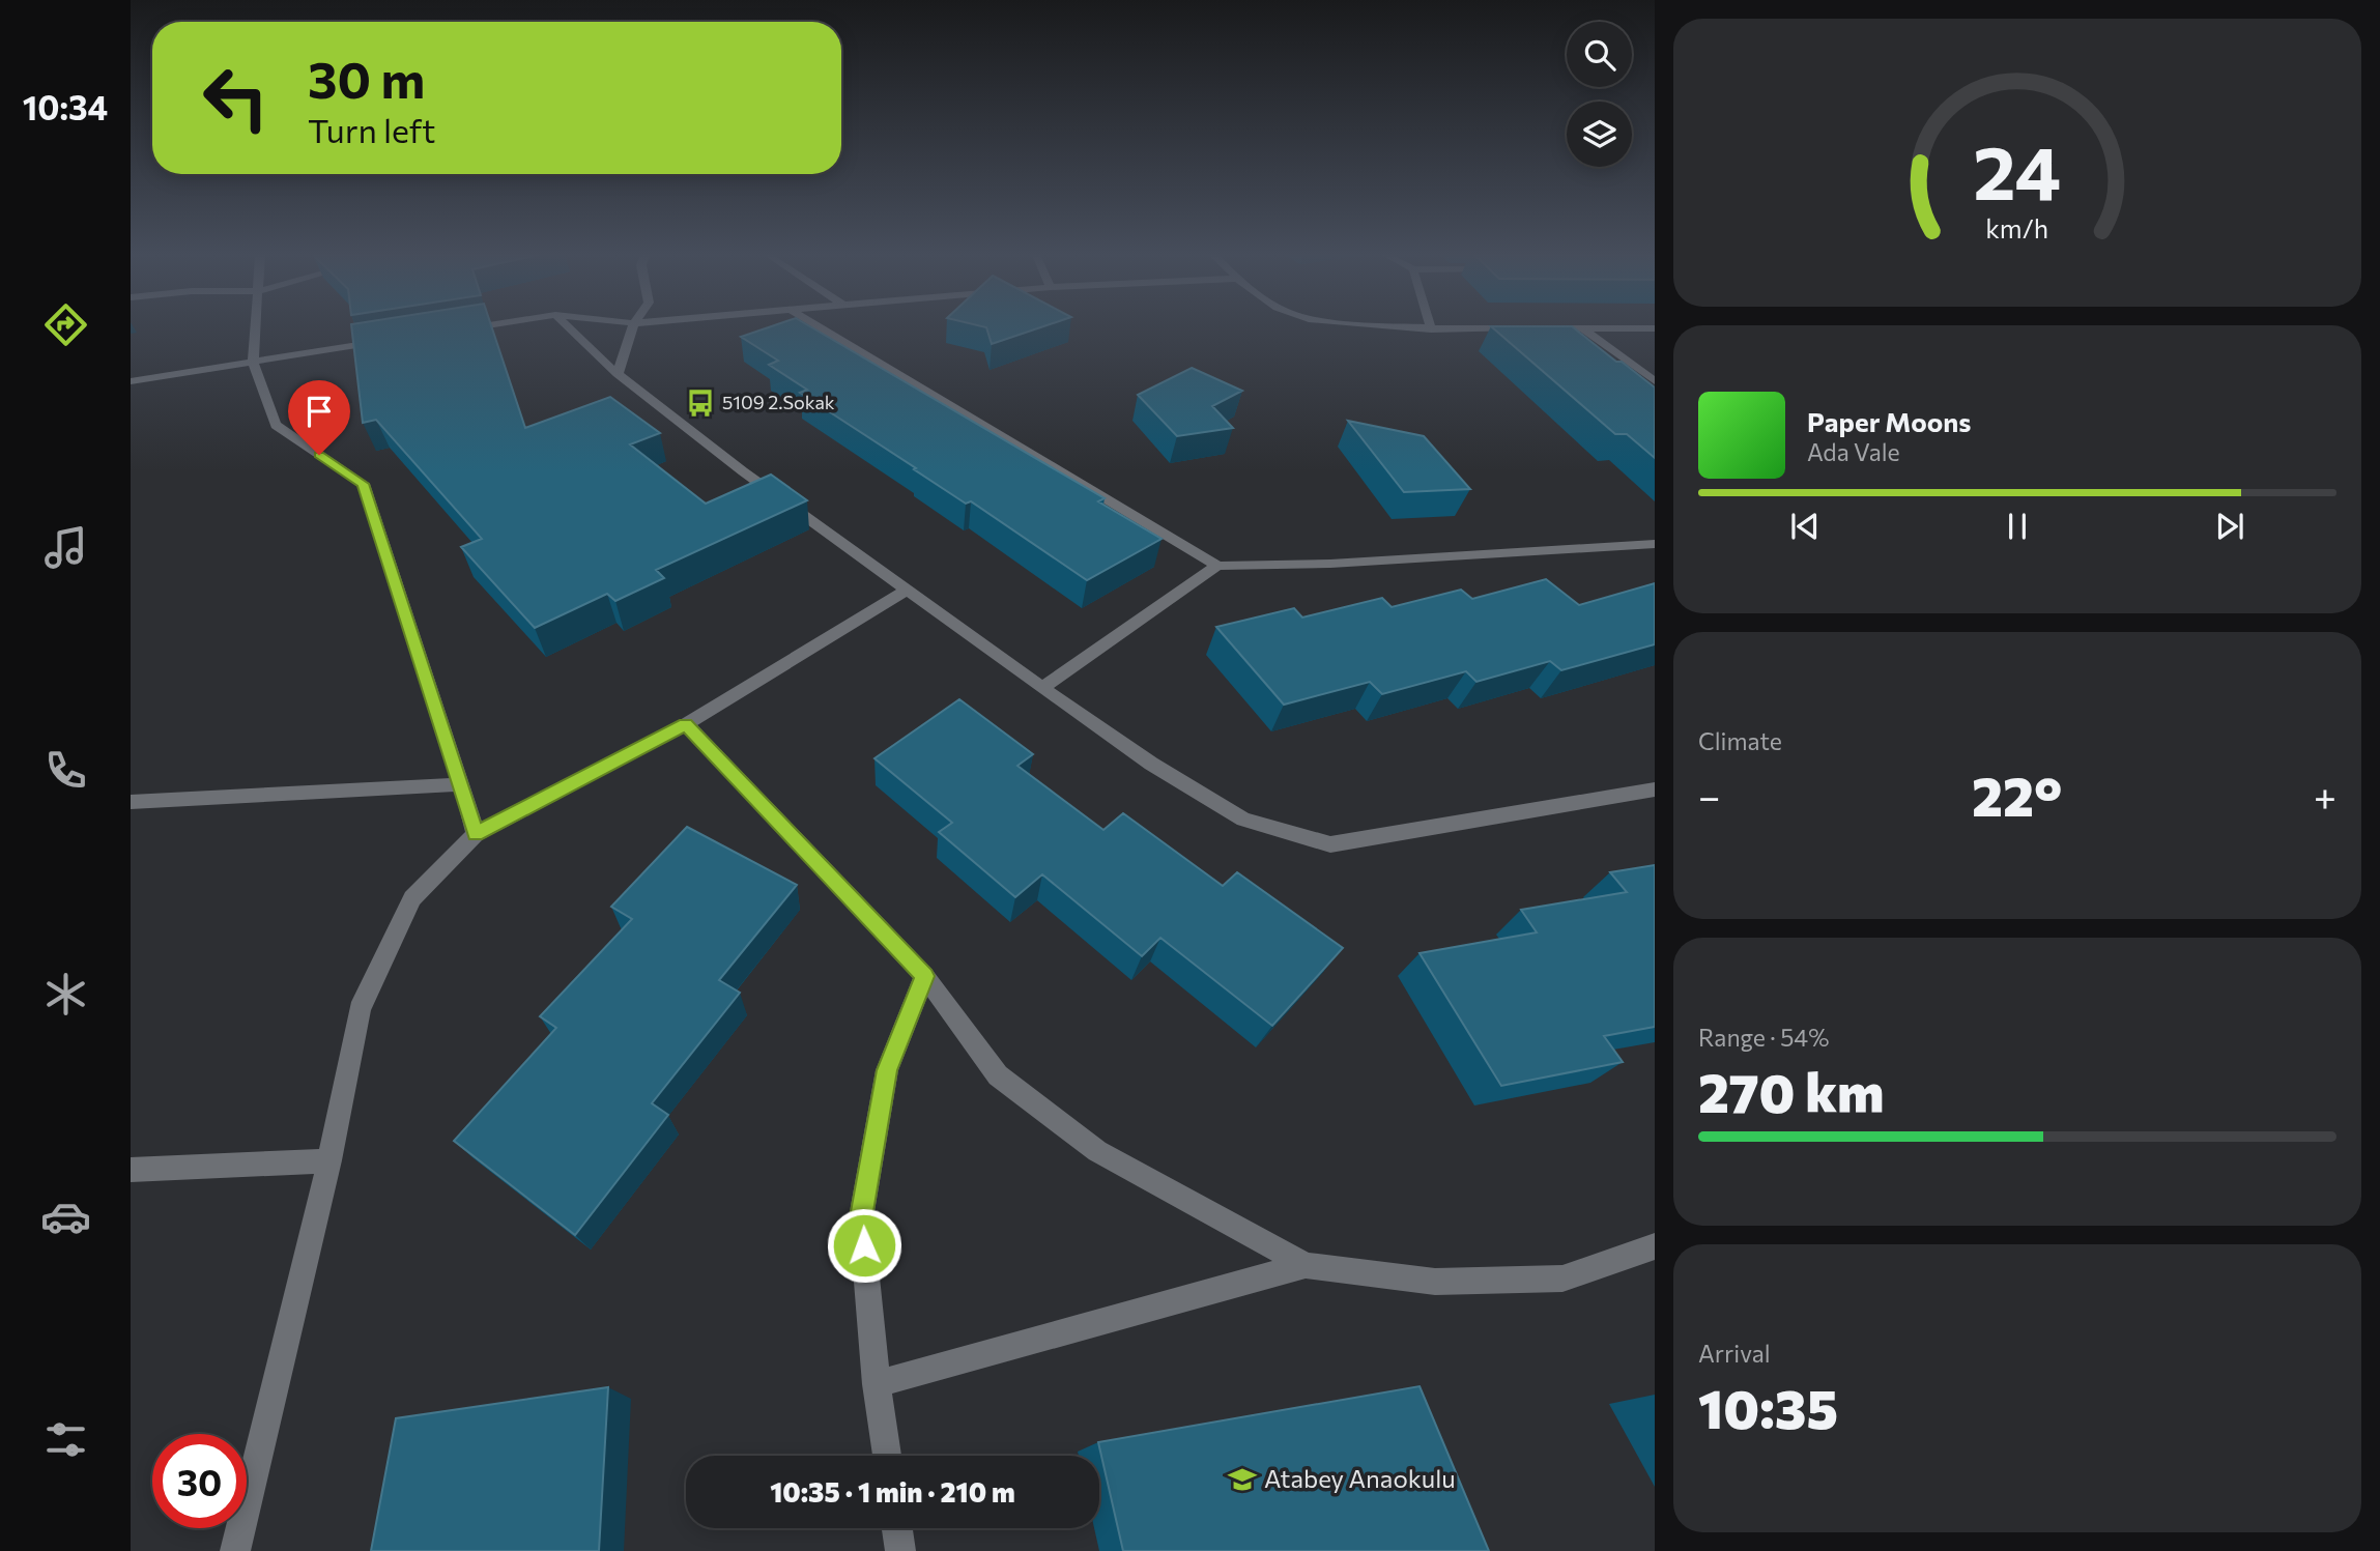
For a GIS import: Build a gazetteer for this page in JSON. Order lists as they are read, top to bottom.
{
  "places": {
    "bus stop": ["5109 2.Sokak"],
    "school or university": ["Atabey Anaokulu"]
  },
  "page": {
    "tabs": "10:34",
    "turn": ["30 m", "Turn left"],
    "song": ["Paper Moons", "Ada Vale"],
    "tile": [
      "Climate",
      ["Range · 54%", "270 km"],
      ["Arrival", "10:35"]
    ],
    "heat": ["−", "22°", "+"],
    "limit": "30",
    "trip": "10:35 · 1 min · 210 m",
    "gauge": ["24", "km/h"]
  }
}
